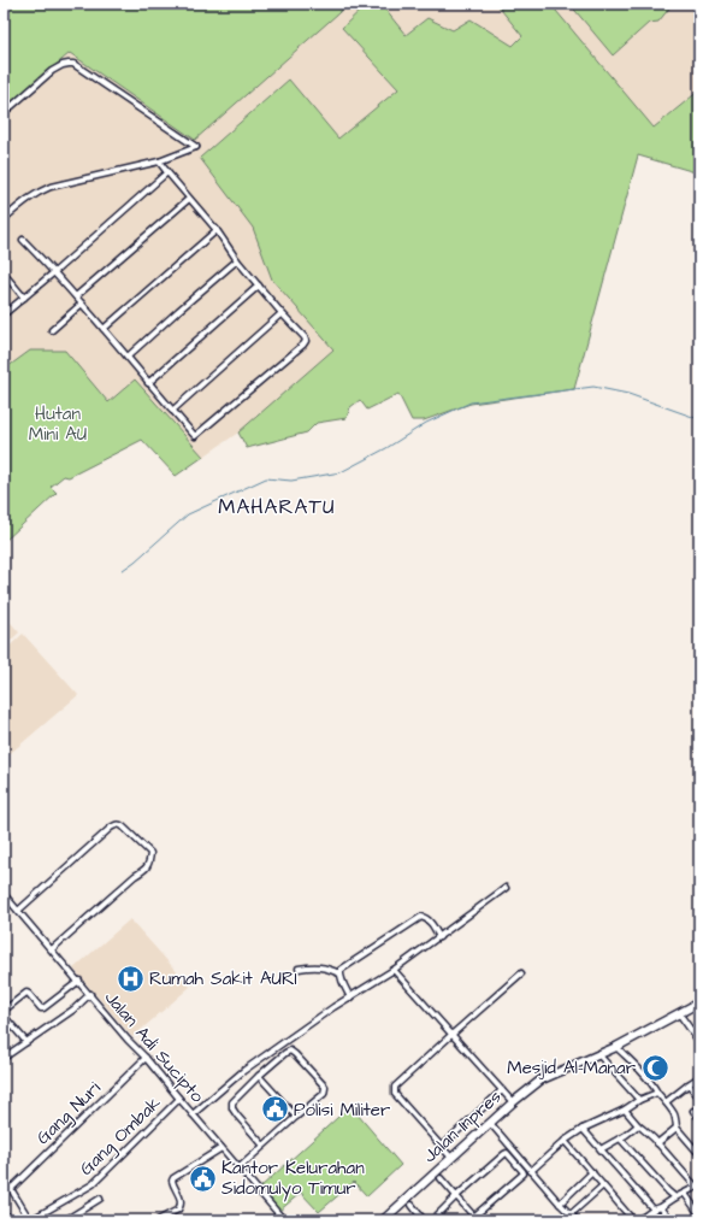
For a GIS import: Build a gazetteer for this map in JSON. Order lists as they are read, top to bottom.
{
  "streets": {
    "main road": ["Jalan Inpres"],
    "street": ["Jalan Adi Sucipto", "Gang Nuri", "Gang Ombak"]
  },
  "crossings": [
    ["Jalan Adi Sucipto", "Gang Nuri"],
    ["Jalan Adi Sucipto", "Gang Ombak"]
  ],
  "districts": ["MAHARATU"],
  "parks": ["Hutan Mini AU"],
  "places": {
    "hospital": ["Rumah Sakit AURI"],
    "mosque": ["Mesjid Al-Manar"],
    "public building": ["Polisi Militer", "Kantor Kelurahan Sidomulyo Timur"]
  }
}
